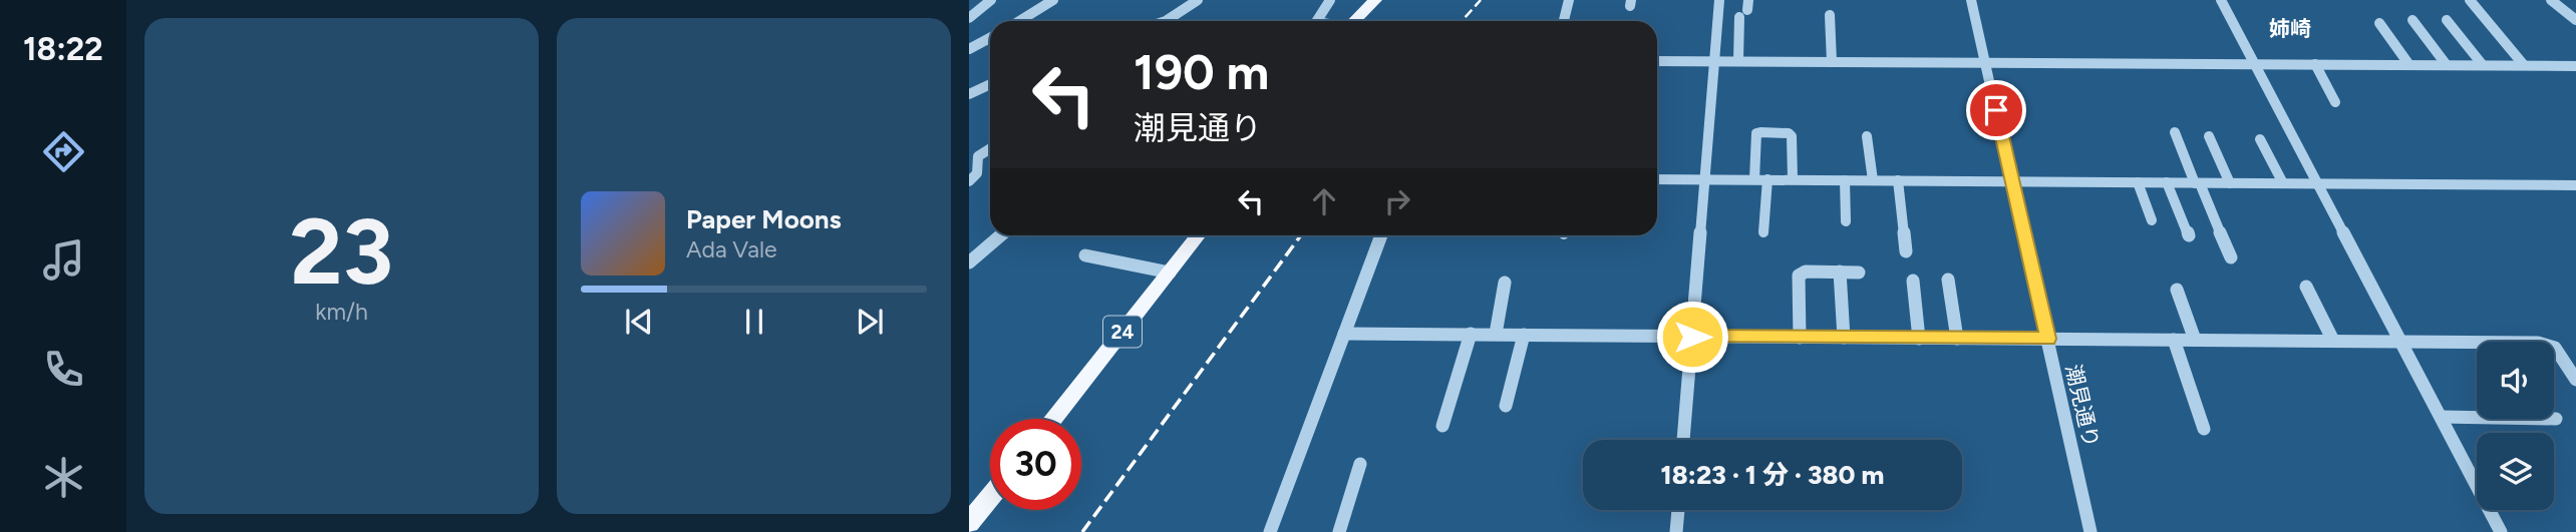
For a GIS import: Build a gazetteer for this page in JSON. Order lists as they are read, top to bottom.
{
  "streets": {
    "main road": ["24"],
    "street": ["潮見通り"]
  },
  "districts": ["姉崎"],
  "page": {
    "tabs": "18:22",
    "tile": ["23", "km/h"],
    "turn": ["190 m", "潮見通り"],
    "song": ["Paper Moons", "Ada Vale"],
    "limit": "30",
    "trip": "18:23 · 1 分 · 380 m"
  }
}
